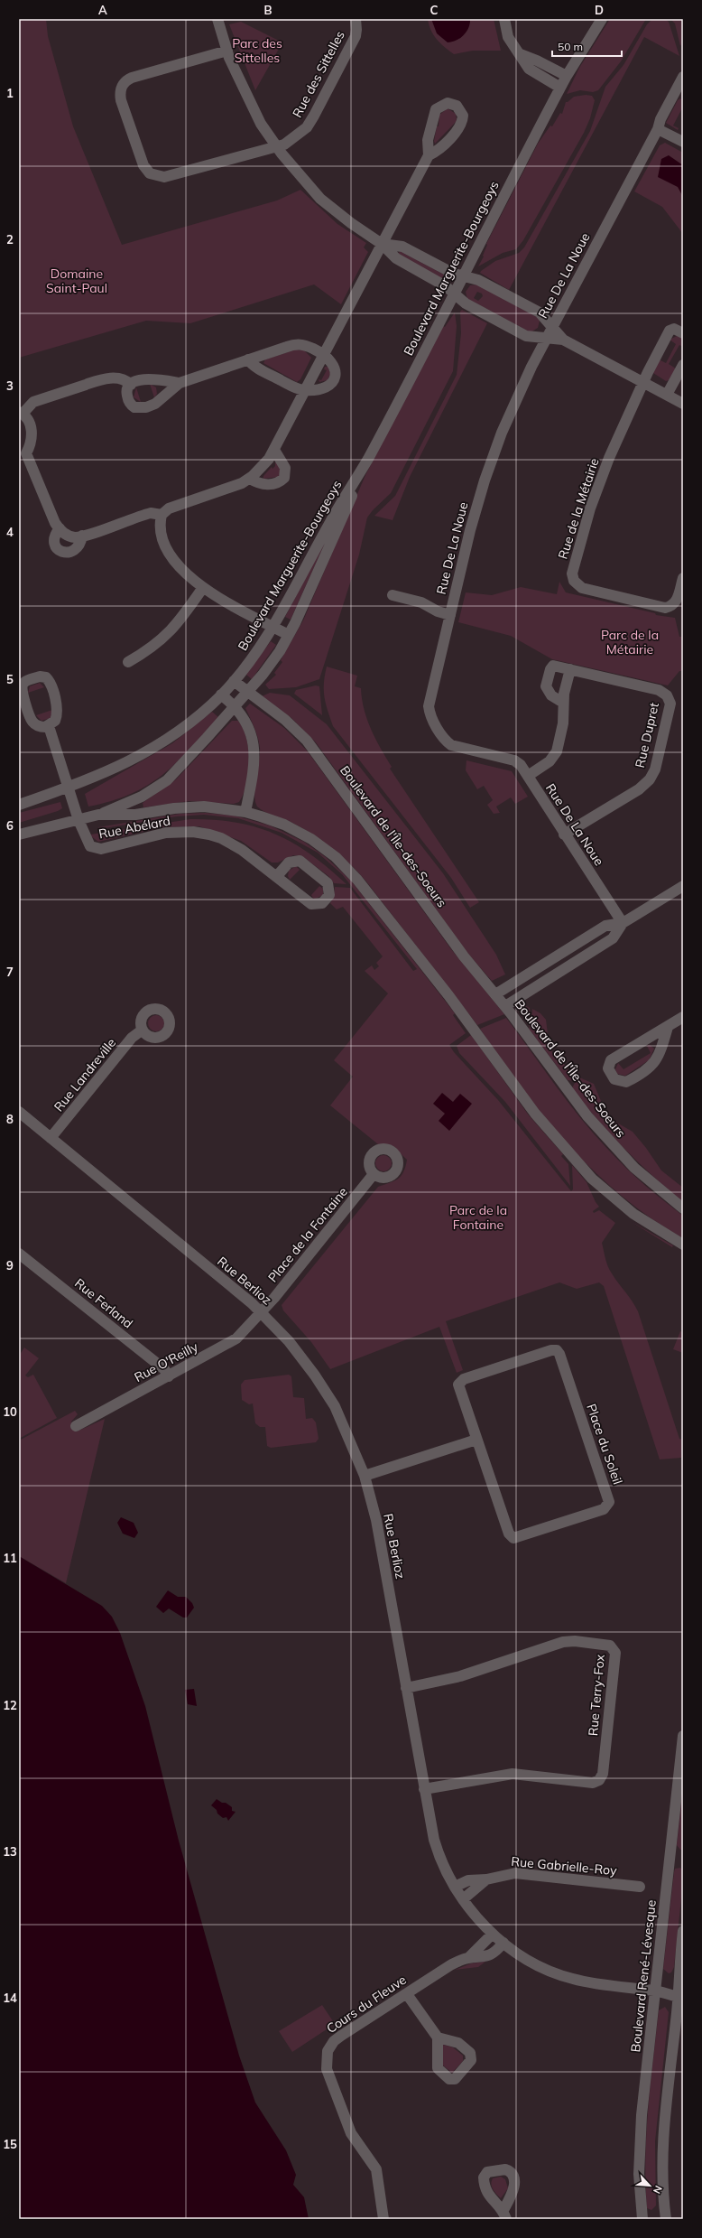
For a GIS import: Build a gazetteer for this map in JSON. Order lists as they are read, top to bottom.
{
  "streets": {
    "street": [
      "Rue des Sittelles",
      "Boulevard Marguerite-Bourgeoys",
      "Rue De La Noue",
      "Rue de la Métairie",
      "Rue Dupret",
      "Rue Abélard",
      "Boulevard de l'Île-des-Soeurs",
      "Rue Landreville",
      "Place de la Fontaine",
      "Rue Berlioz",
      "Rue Ferland",
      "Rue O'Reilly",
      "Place du Soleil",
      "Rue Terry-Fox",
      "Rue Gabrielle-Roy",
      "Boulevard René-Lévesque",
      "Cours du Fleuve"
    ]
  },
  "crossings": [
    ["Boulevard Marguerite-Bourgeoys", "Boulevard de l'Île-des-Soeurs"],
    ["Rue De La Noue", "Rue Dupret"],
    ["Rue Landreville", "Rue Berlioz"],
    ["Place de la Fontaine", "Rue Berlioz"],
    ["Place de la Fontaine", "Rue O'Reilly"],
    ["Rue Berlioz", "Rue O'Reilly"],
    ["Rue Berlioz", "Rue Terry-Fox"],
    ["Rue Berlioz", "Rue Gabrielle-Roy"],
    ["Rue Berlioz", "Boulevard René-Lévesque"],
    ["Rue Berlioz", "Cours du Fleuve"],
    ["Rue Ferland", "Rue O'Reilly"]
  ],
  "parks": [
    "Parc des Sittelles",
    "Domaine Saint-Paul",
    "Parc de la Métairie",
    "Parc de la Fontaine"
  ],
  "scale_bar": "50 m",
  "north": "bottom right",
  "grid": {
    "columns": [
      "A",
      "B",
      "C",
      "D"
    ],
    "rows": [
      "1",
      "2",
      "3",
      "4",
      "5",
      "6",
      "7",
      "8",
      "9",
      "10",
      "11",
      "12",
      "13",
      "14",
      "15"
    ]
  }
}
